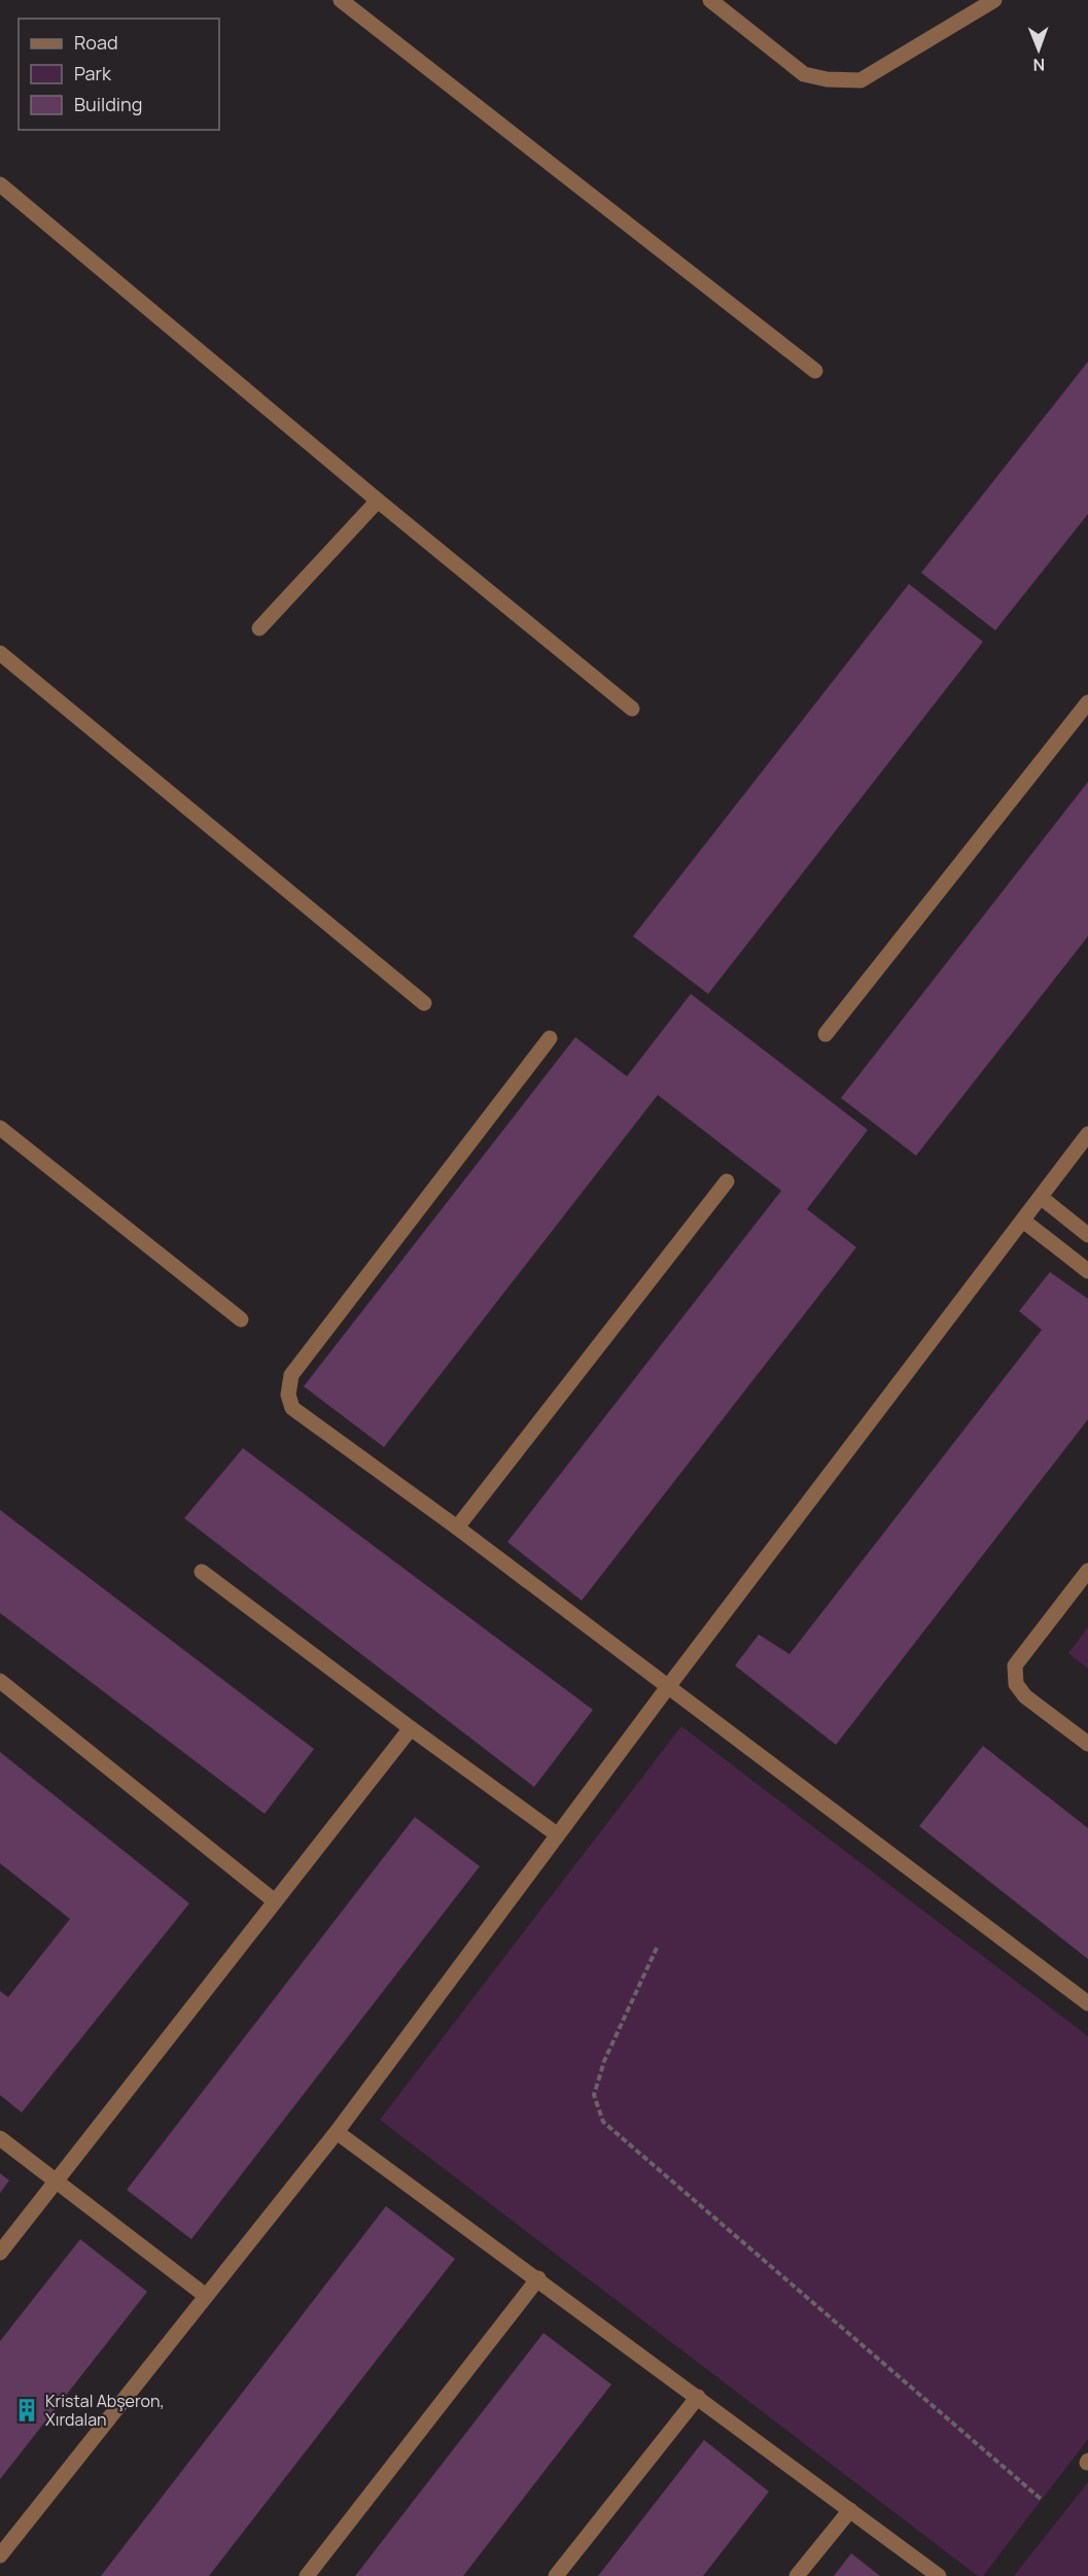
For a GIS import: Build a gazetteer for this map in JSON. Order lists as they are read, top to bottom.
{
  "places": {
    "building": ["Kristal Abşeron, Xırdalan"]
  },
  "legend": ["Road", "Park", "Building"],
  "north": "bottom"
}
